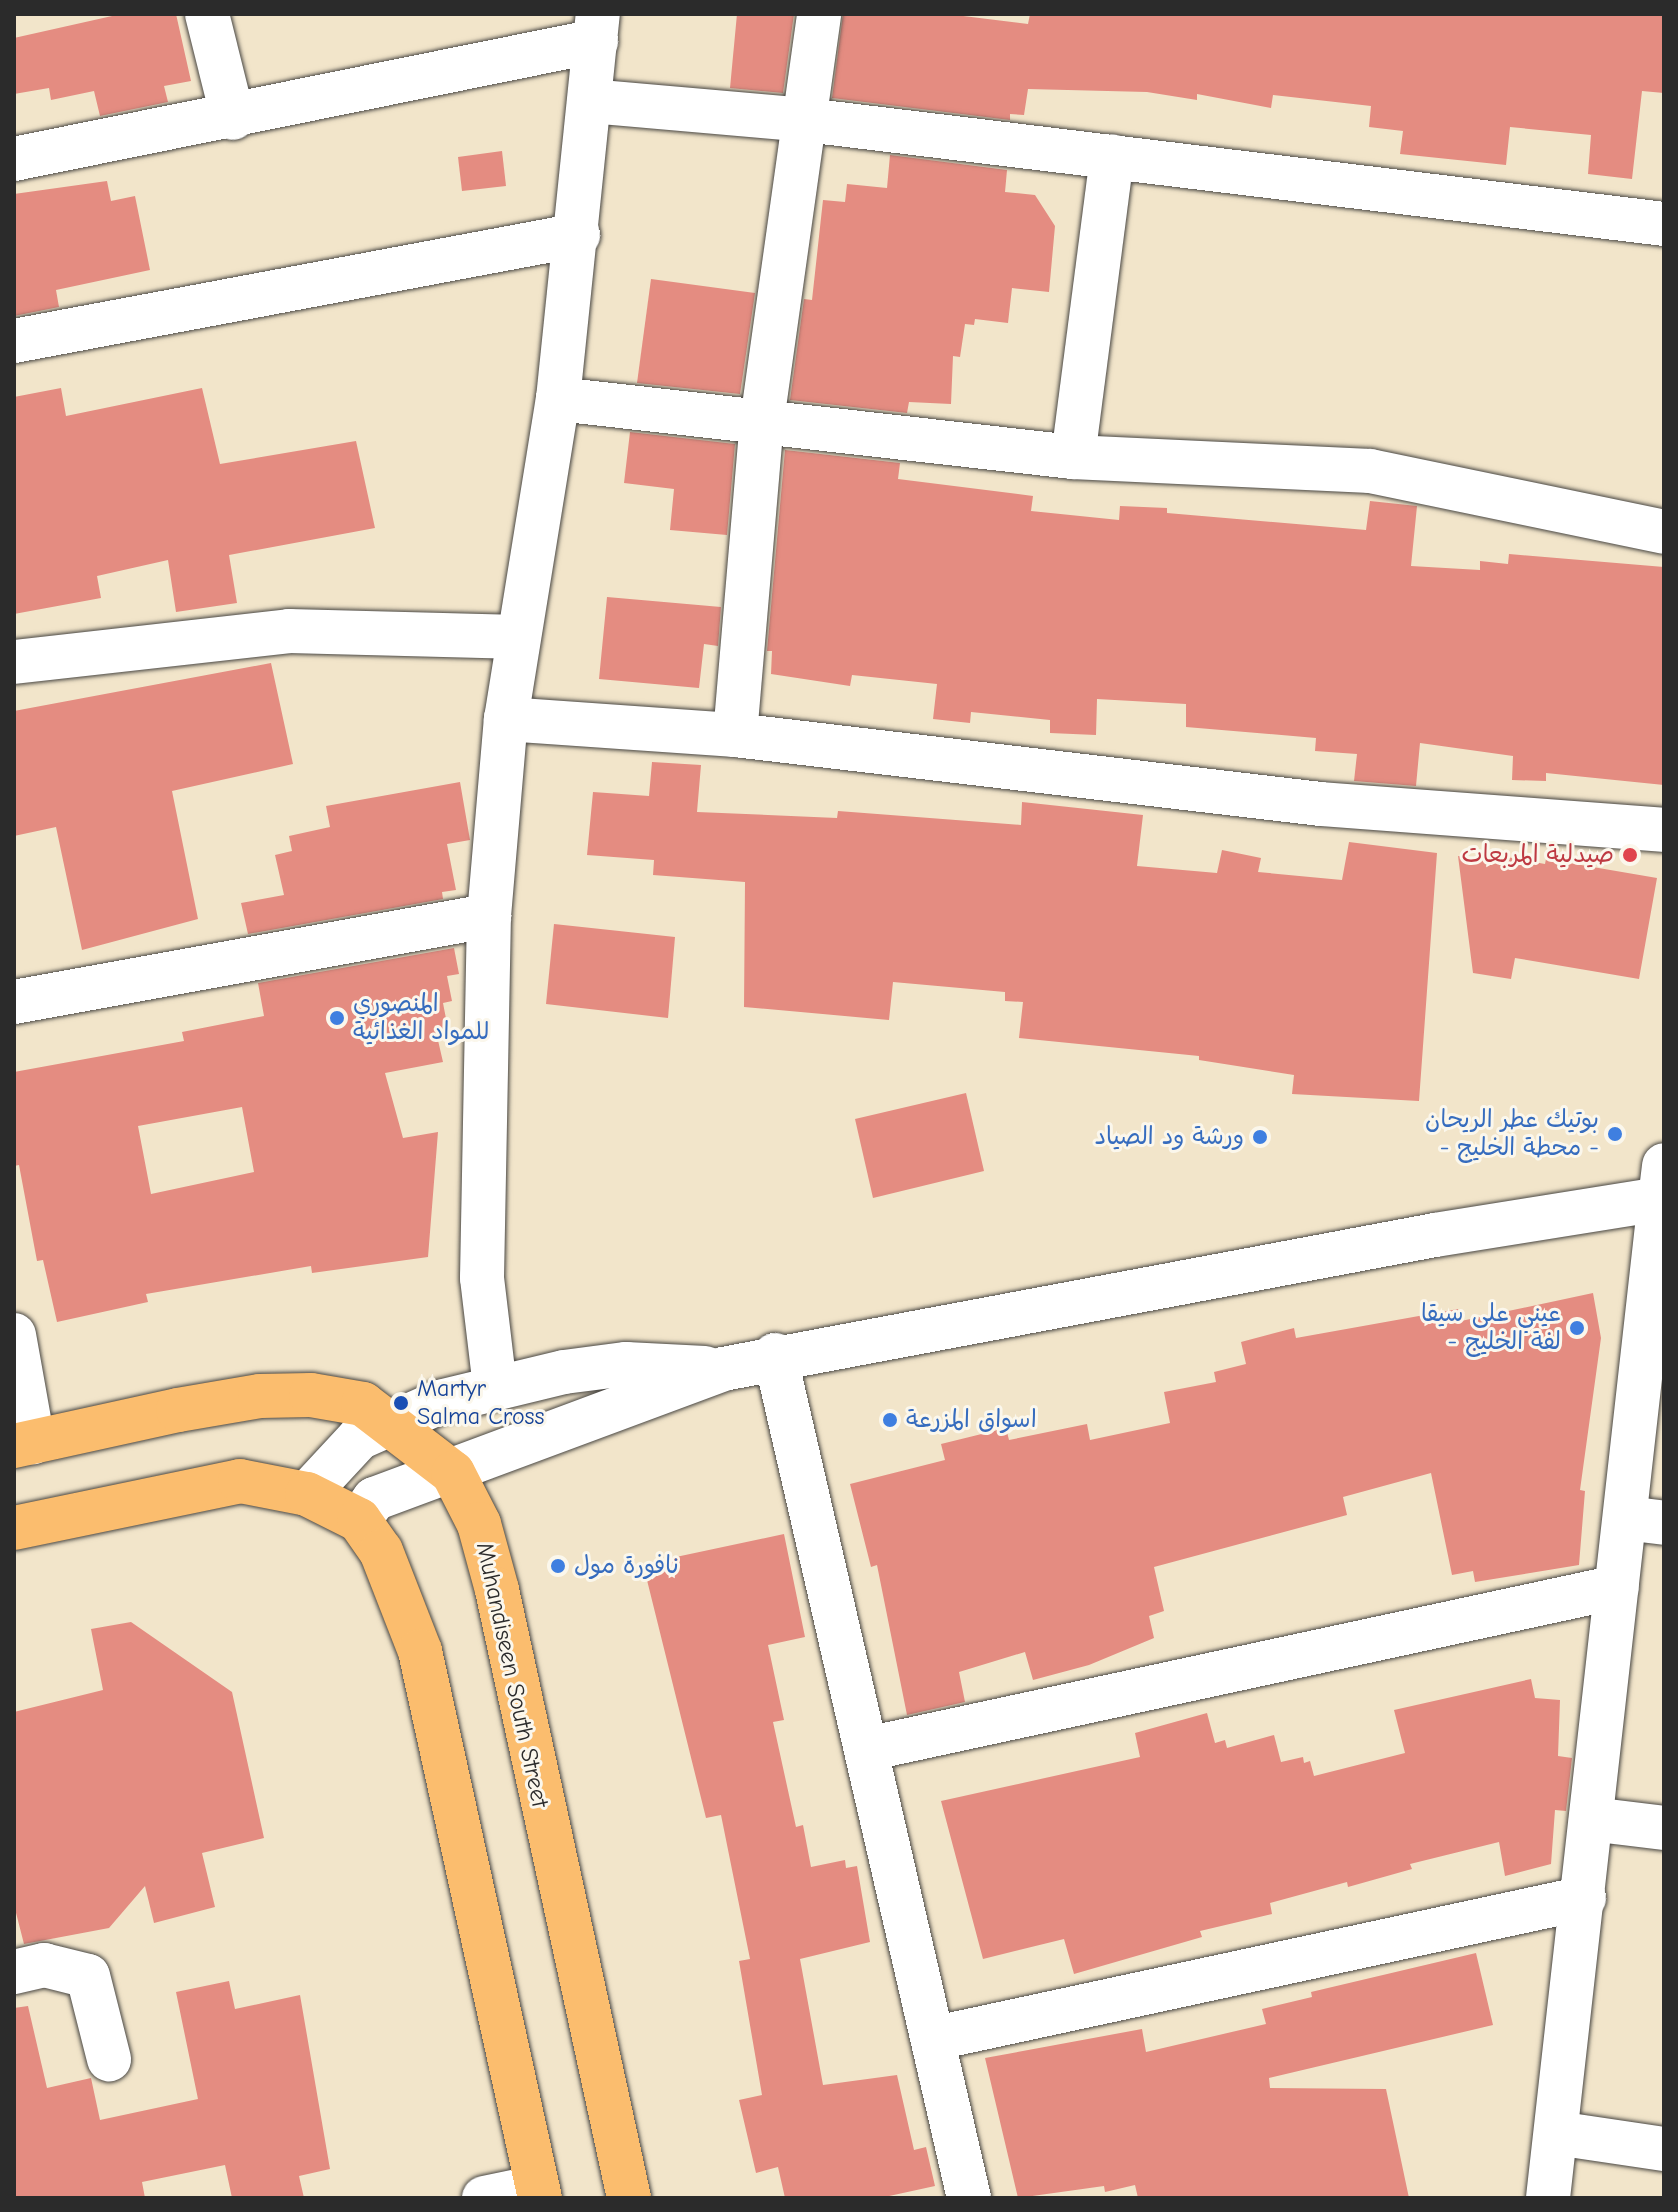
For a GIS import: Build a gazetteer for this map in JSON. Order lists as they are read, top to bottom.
{
  "streets": {
    "highway": ["Muhandiseen South Street"]
  },
  "places": [
    "صيدلية المربعات",
    "المنصوري للمواد الغذائية",
    "بوتيك عطر الريحان - محطة الخليج -",
    "ورشة ود الصياد",
    "عيني على سيقا - لفة الخليج",
    "Martyr Salma Cross",
    "اسواق المزرعة",
    "نافورة مول"
  ]
}
